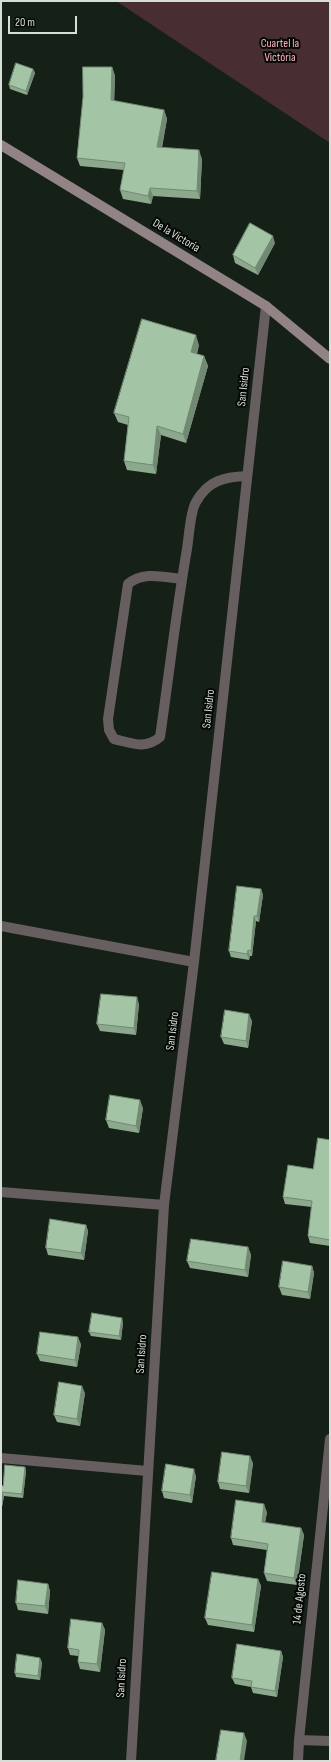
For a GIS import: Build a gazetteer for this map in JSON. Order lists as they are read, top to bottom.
{
  "streets": {
    "main road": ["De la Victoria"],
    "street": ["San Isidro", "14 de Agosto"]
  },
  "crossings": [
    ["De la Victoria", "San Isidro"]
  ],
  "parks": ["Cuartel la Victória"],
  "scale_bar": "20 m"
}
